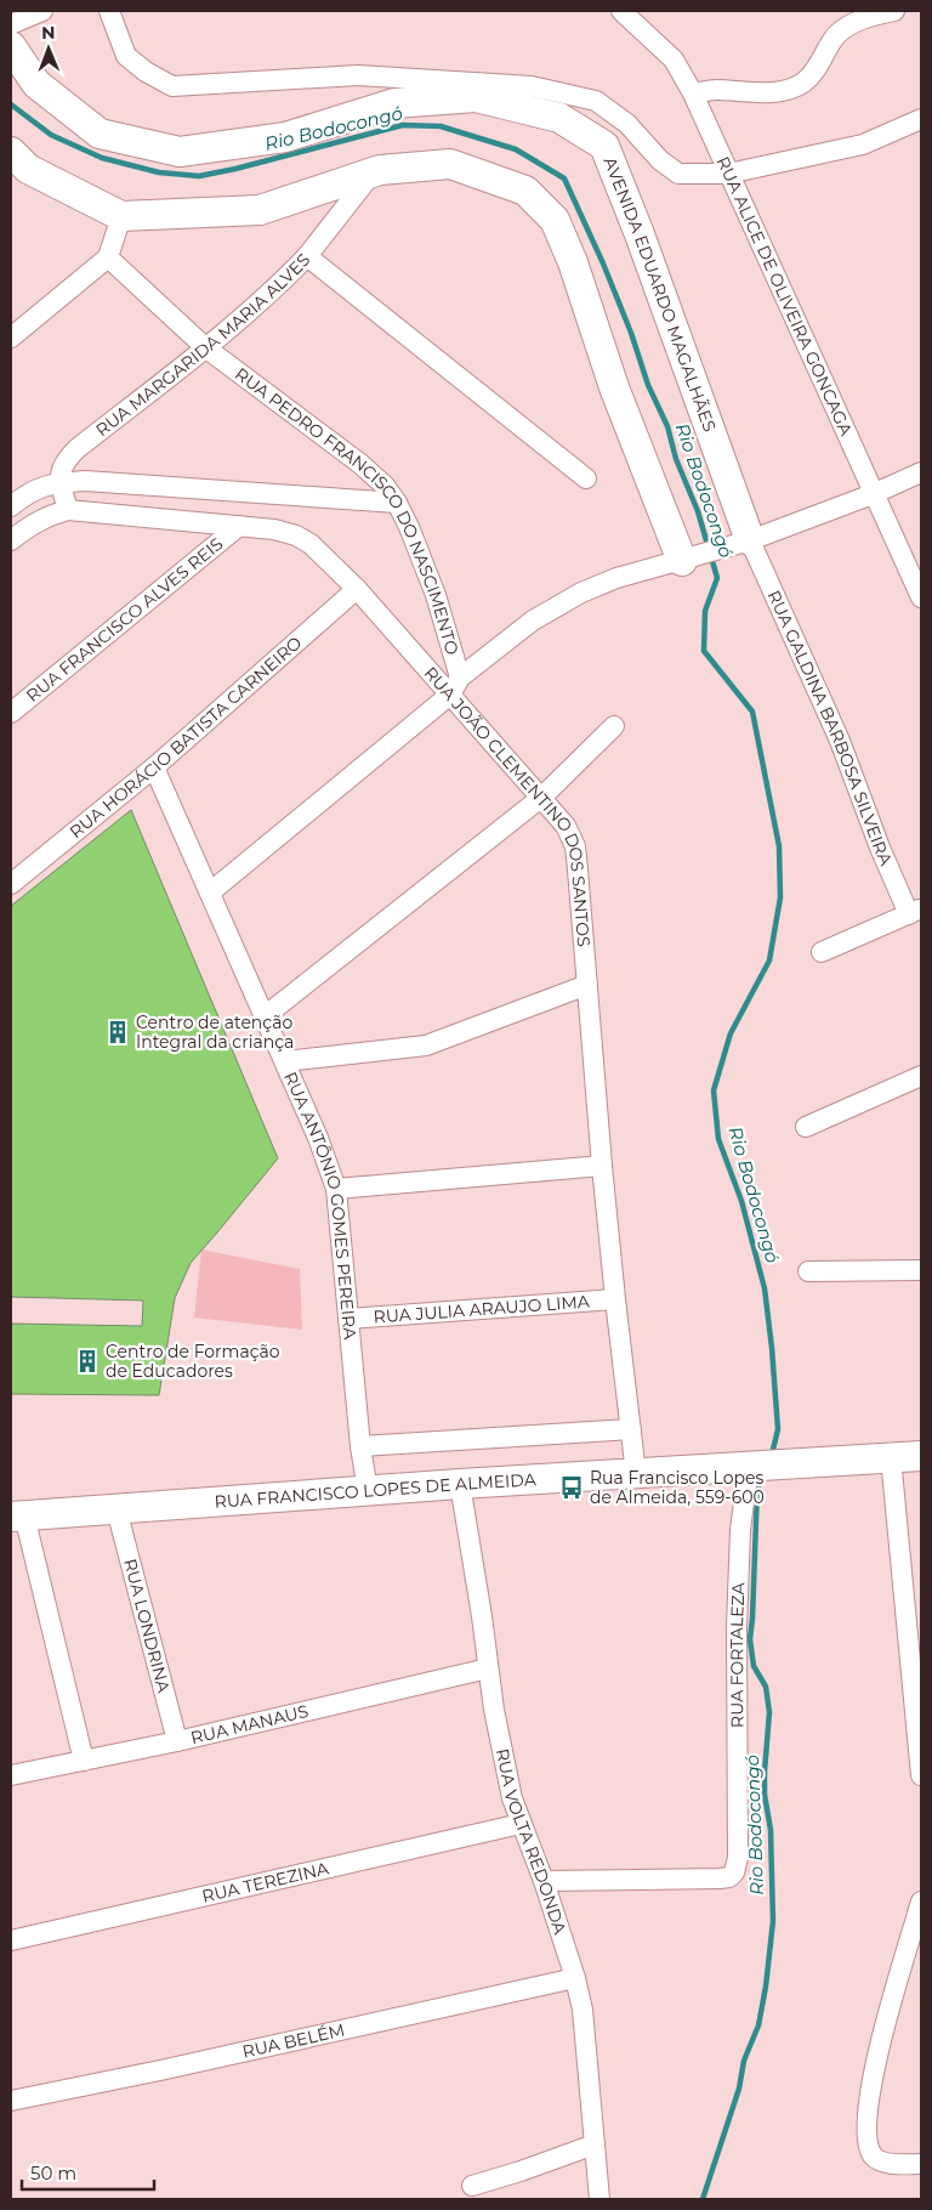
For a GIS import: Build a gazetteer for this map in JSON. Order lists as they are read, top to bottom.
{
  "streets": {
    "street": [
      "AVENIDA EDUARDO MAGALHÃES",
      "RUA ALICE DE OLIVEIRA GONCAGA",
      "RUA MARGARIDA MARIA ALVES",
      "RUA PEDRO FRANCISCO DO NASCIMENTO",
      "RUA FRANCISCO ALVES REIS",
      "RUA GALDINA BARBOSA SILVEIRA",
      "RUA HORÁCIO BATISTA CARNEIRO",
      "RUA JOÃO CLEMENTINO DOS SANTOS",
      "RUA ANTÔNIO GOMES PEREIRA",
      "RUA JULIA ARAUJO LIMA",
      "RUA FRANCISCO LOPES DE ALMEIDA",
      "RUA LONDRINA",
      "RUA FORTALEZA",
      "RUA MANAUS",
      "RUA VOLTA REDONDA",
      "RUA TEREZINA",
      "RUA BELÉM"
    ]
  },
  "crossings": [
    ["AVENIDA EDUARDO MAGALHÃES", "RUA GALDINA BARBOSA SILVEIRA"],
    ["RUA MARGARIDA MARIA ALVES", "RUA PEDRO FRANCISCO DO NASCIMENTO"],
    ["RUA PEDRO FRANCISCO DO NASCIMENTO", "RUA JOÃO CLEMENTINO DOS SANTOS"],
    ["RUA FRANCISCO ALVES REIS", "RUA JOÃO CLEMENTINO DOS SANTOS"],
    ["RUA HORÁCIO BATISTA CARNEIRO", "RUA JOÃO CLEMENTINO DOS SANTOS"],
    ["RUA HORÁCIO BATISTA CARNEIRO", "RUA ANTÔNIO GOMES PEREIRA"],
    ["RUA JOÃO CLEMENTINO DOS SANTOS", "RUA JULIA ARAUJO LIMA"],
    ["RUA JOÃO CLEMENTINO DOS SANTOS", "RUA FRANCISCO LOPES DE ALMEIDA"],
    ["RUA ANTÔNIO GOMES PEREIRA", "RUA JULIA ARAUJO LIMA"],
    ["RUA ANTÔNIO GOMES PEREIRA", "RUA FRANCISCO LOPES DE ALMEIDA"],
    ["RUA FRANCISCO LOPES DE ALMEIDA", "RUA LONDRINA"],
    ["RUA FRANCISCO LOPES DE ALMEIDA", "RUA FORTALEZA"],
    ["RUA FRANCISCO LOPES DE ALMEIDA", "RUA VOLTA REDONDA"],
    ["RUA LONDRINA", "RUA MANAUS"],
    ["RUA FORTALEZA", "RUA VOLTA REDONDA"],
    ["RUA MANAUS", "RUA VOLTA REDONDA"],
    ["RUA VOLTA REDONDA", "RUA TEREZINA"],
    ["RUA VOLTA REDONDA", "RUA BELÉM"]
  ],
  "water": ["Rio Bodocongó"],
  "places": {
    "building": ["Centro de atenção Integral da criança", "Centro de Formação de Educadores"],
    "bus stop": ["Rua Francisco Lopes de Almeida, 559-600"]
  },
  "scale_bar": "50 m",
  "north": "top"
}
